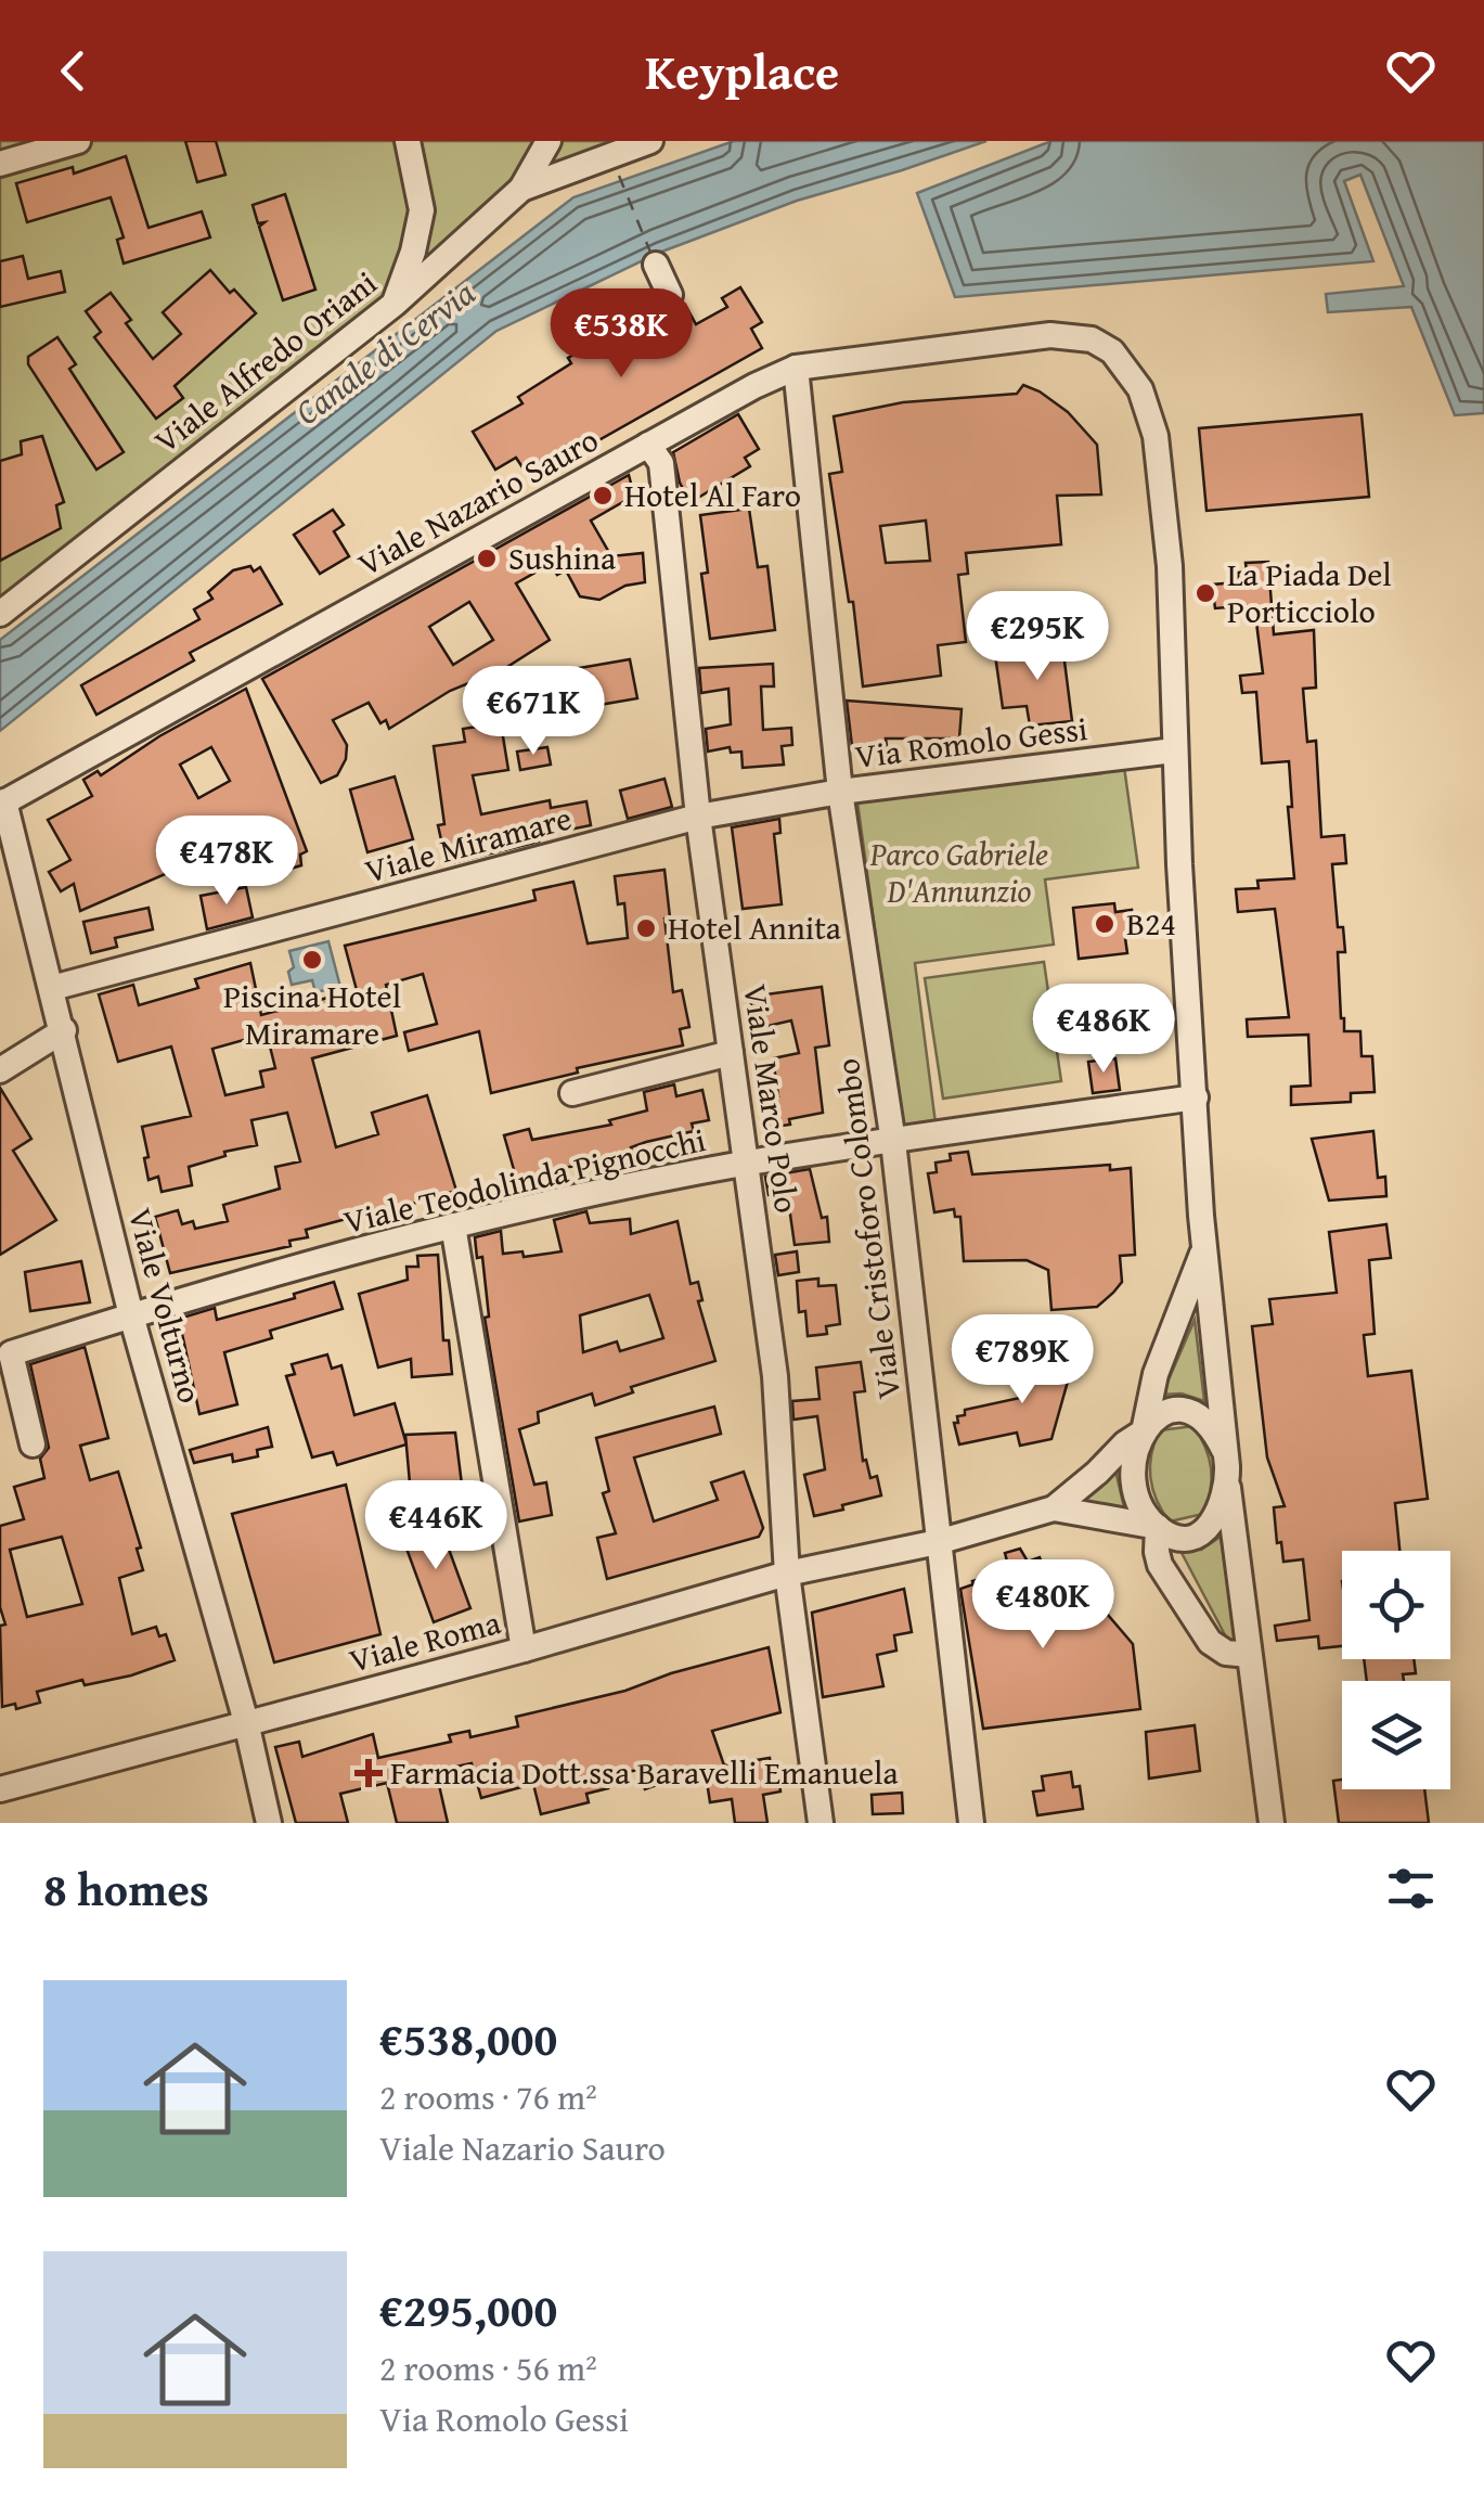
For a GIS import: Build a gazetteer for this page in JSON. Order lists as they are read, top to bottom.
{
  "streets": {
    "street": [
      "Viale Alfredo Oriani",
      "Viale Nazario Sauro",
      "Via Romolo Gessi",
      "Viale Miramare",
      "Viale Marco Polo",
      "Viale Teodolinda Pignocchi",
      "Viale Cristoforo Colombo",
      "Viale Volturno",
      "Viale Roma"
    ]
  },
  "crossings": [
    ["Viale Nazario Sauro", "Via Romolo Gessi"],
    ["Viale Nazario Sauro", "Viale Marco Polo"],
    ["Viale Nazario Sauro", "Viale Cristoforo Colombo"],
    ["Viale Nazario Sauro", "Viale Volturno"],
    ["Via Romolo Gessi", "Viale Miramare"],
    ["Via Romolo Gessi", "Viale Cristoforo Colombo"],
    ["Viale Miramare", "Viale Marco Polo"],
    ["Viale Miramare", "Viale Cristoforo Colombo"],
    ["Viale Miramare", "Viale Volturno"],
    ["Viale Marco Polo", "Viale Teodolinda Pignocchi"],
    ["Viale Marco Polo", "Viale Roma"],
    ["Viale Teodolinda Pignocchi", "Viale Cristoforo Colombo"],
    ["Viale Teodolinda Pignocchi", "Viale Volturno"],
    ["Viale Cristoforo Colombo", "Viale Roma"],
    ["Viale Volturno", "Viale Roma"]
  ],
  "water": ["Canale di Cervia"],
  "parks": ["Parco Gabriele D'Annunzio"],
  "places": {
    "other": [
      "Hotel Al Faro",
      "Sushina",
      "La Piada Del Porticciolo",
      "B24",
      "Hotel Annita",
      "Piscina Hotel Miramare"
    ],
    "health": ["Farmacia Dott.ssa Baravelli Emanuela"]
  },
  "page": {
    "header": "Keyplace",
    "price": [
      "€538K",
      "€295K",
      "€671K",
      "€478K",
      "€486K",
      "€789K",
      "€446K",
      "€480K"
    ],
    "heading": "8 homes",
    "list": [
      {
        "name": "€538,000",
        "note": "2 rooms · 76 m² · Viale Nazario Sauro"
      },
      {
        "name": "€295,000",
        "note": "2 rooms · 56 m² · Via Romolo Gessi"
      }
    ]
  }
}
